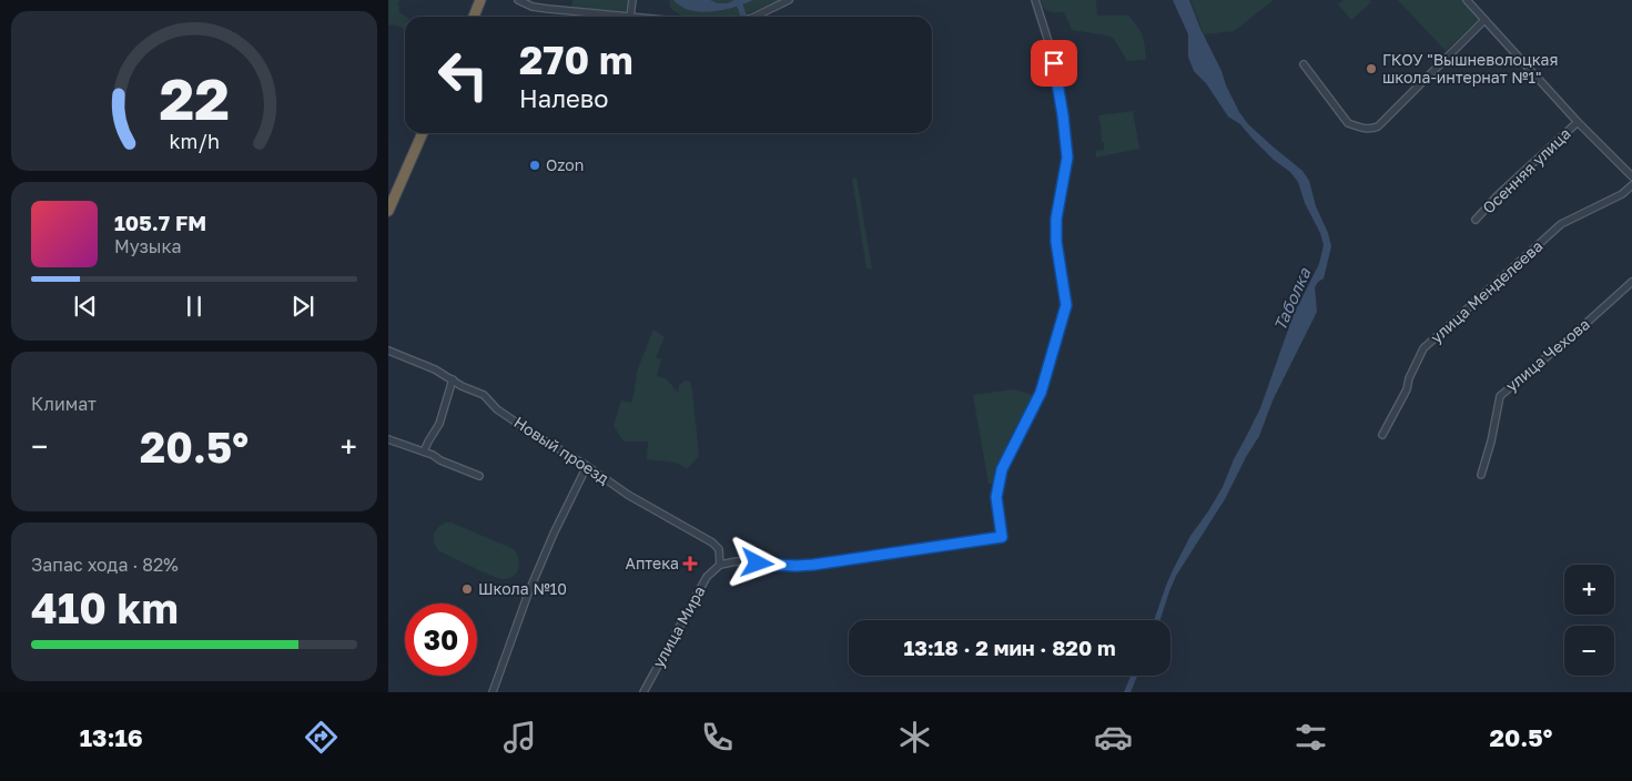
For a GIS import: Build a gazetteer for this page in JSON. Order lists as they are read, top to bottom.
{
  "streets": {
    "street": [
      "Осенняя улица",
      "улица Менделеева",
      "улица Чехова",
      "Новый проезд",
      "улица Мира"
    ]
  },
  "crossings": [
    ["Новый проезд", "улица Мира"]
  ],
  "water": ["Таболка"],
  "places": {
    "other": ["ГКОУ \"Вышневолоцкая школа-интернат №1\"", "Ozon", "Школа №10"],
    "health": ["Аптека"]
  },
  "page": {
    "turn": ["270 m", "Налево"],
    "song": ["105.7 FM", "Музыка"],
    "tile": [
      "Климат",
      ["Запас хода · 82%", "410 km"]
    ],
    "heat": ["−", "20.5°", "+"],
    "map_buttons": ["+", "−"],
    "limit": "30",
    "trip": "13:18 · 2 мин · 820 m",
    "tabs": ["13:16", "20.5°"],
    "gauge": ["22", "km/h"]
  }
}
